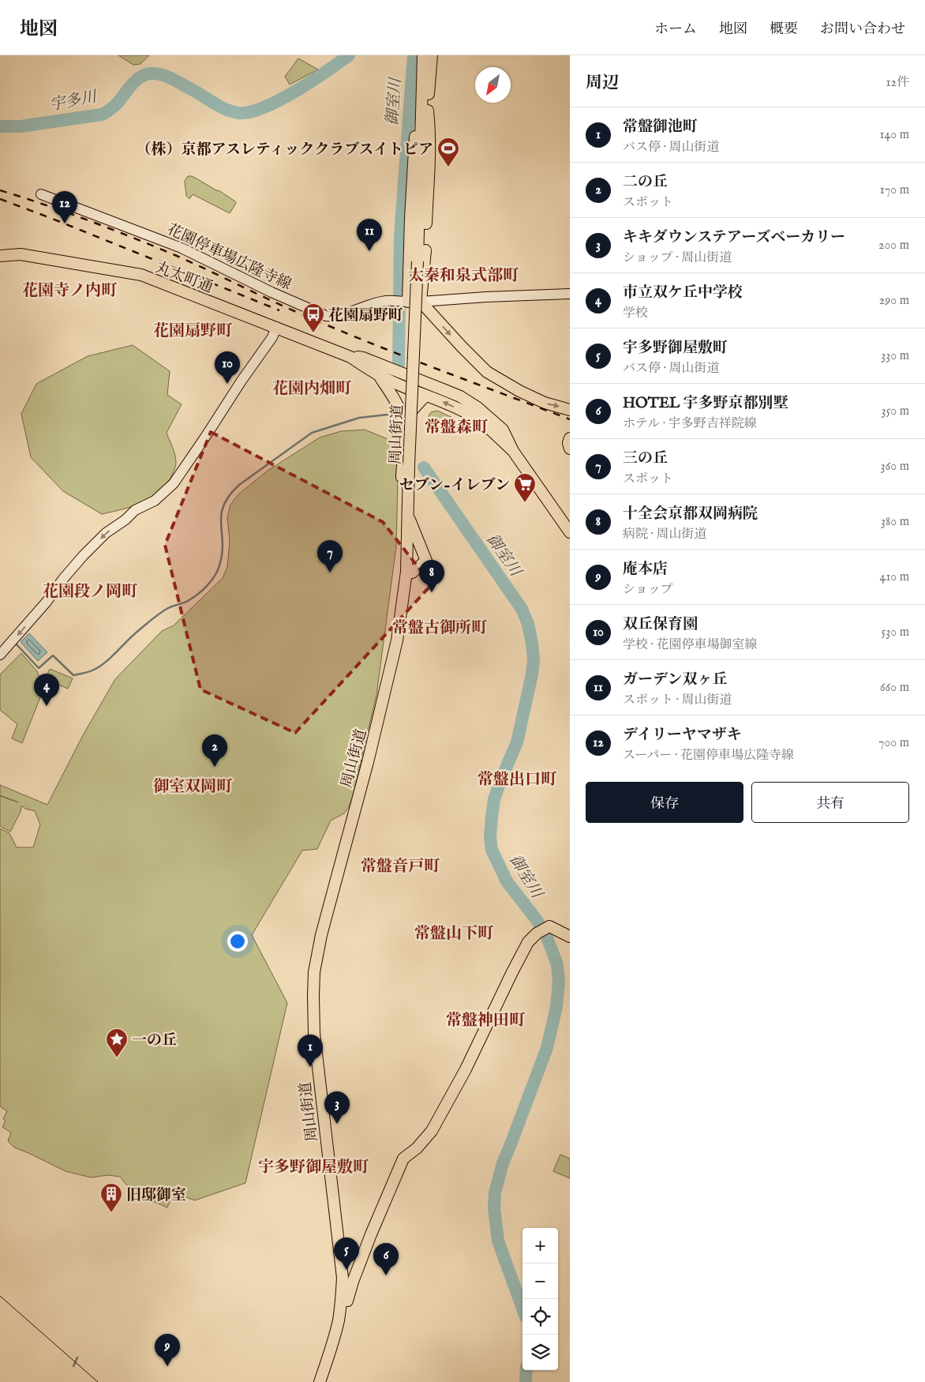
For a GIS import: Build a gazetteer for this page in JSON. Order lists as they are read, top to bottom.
{
  "streets": {
    "main road": ["花園停車場広隆寺線", "丸太町通", "周山街道"]
  },
  "districts": [
    "太秦和泉式部町",
    "花園寺ノ内町",
    "花園扇野町",
    "花園内畑町",
    "常盤森町",
    "花園段ノ岡町",
    "常盤古御所町",
    "常盤出口町",
    "御室双岡町",
    "常盤音戸町",
    "常盤山下町",
    "常盤神田町",
    "宇多野御屋敷町"
  ],
  "water": ["宇多川", "御室川"],
  "places": {
    "sports": ["（株）京都アスレティッククラブスイトピア"],
    "bus stop": ["花園扇野町"],
    "supermarket": ["セブン-イレブン"],
    "place": ["一の丘"],
    "building": ["旧邸御室"]
  },
  "north": "bottom left",
  "page": {
    "header": "地図",
    "nav": [
      "ホーム",
      "地図",
      "概要",
      "お問い合わせ"
    ],
    "heading": ["周辺", "12件"],
    "list": [
      {
        "mark": "1",
        "name": "常盤御池町",
        "note": "バス停 · 周山街道",
        "value": "140 m"
      },
      {
        "mark": "2",
        "name": "二の丘",
        "note": "スポット",
        "value": "170 m"
      },
      {
        "mark": "3",
        "name": "キキダウンステアーズベーカリー",
        "note": "ショップ · 周山街道",
        "value": "200 m"
      },
      {
        "mark": "4",
        "name": "市立双ケ丘中学校",
        "note": "学校",
        "value": "290 m"
      },
      {
        "mark": "5",
        "name": "宇多野御屋敷町",
        "note": "バス停 · 周山街道",
        "value": "330 m"
      },
      {
        "mark": "6",
        "name": "HOTEL 宇多野京都別墅",
        "note": "ホテル · 宇多野吉祥院線",
        "value": "350 m"
      },
      {
        "mark": "7",
        "name": "三の丘",
        "note": "スポット",
        "value": "360 m"
      },
      {
        "mark": "8",
        "name": "十全会京都双岡病院",
        "note": "病院 · 周山街道",
        "value": "380 m"
      },
      {
        "mark": "9",
        "name": "庵本店",
        "note": "ショップ",
        "value": "410 m"
      },
      {
        "mark": "10",
        "name": "双丘保育園",
        "note": "学校 · 花園停車場御室線",
        "value": "530 m"
      },
      {
        "mark": "11",
        "name": "ガーデン双ヶ丘",
        "note": "スポット · 周山街道",
        "value": "660 m"
      },
      {
        "mark": "12",
        "name": "デイリーヤマザキ",
        "note": "スーパー · 花園停車場広隆寺線",
        "value": "700 m"
      }
    ],
    "pins": [
      "12",
      "11",
      "10",
      "7",
      "8",
      "4",
      "2",
      "1",
      "3",
      "5",
      "6",
      "9"
    ],
    "buttons": ["保存", "共有"],
    "map_buttons": ["+", "−"]
  }
}
